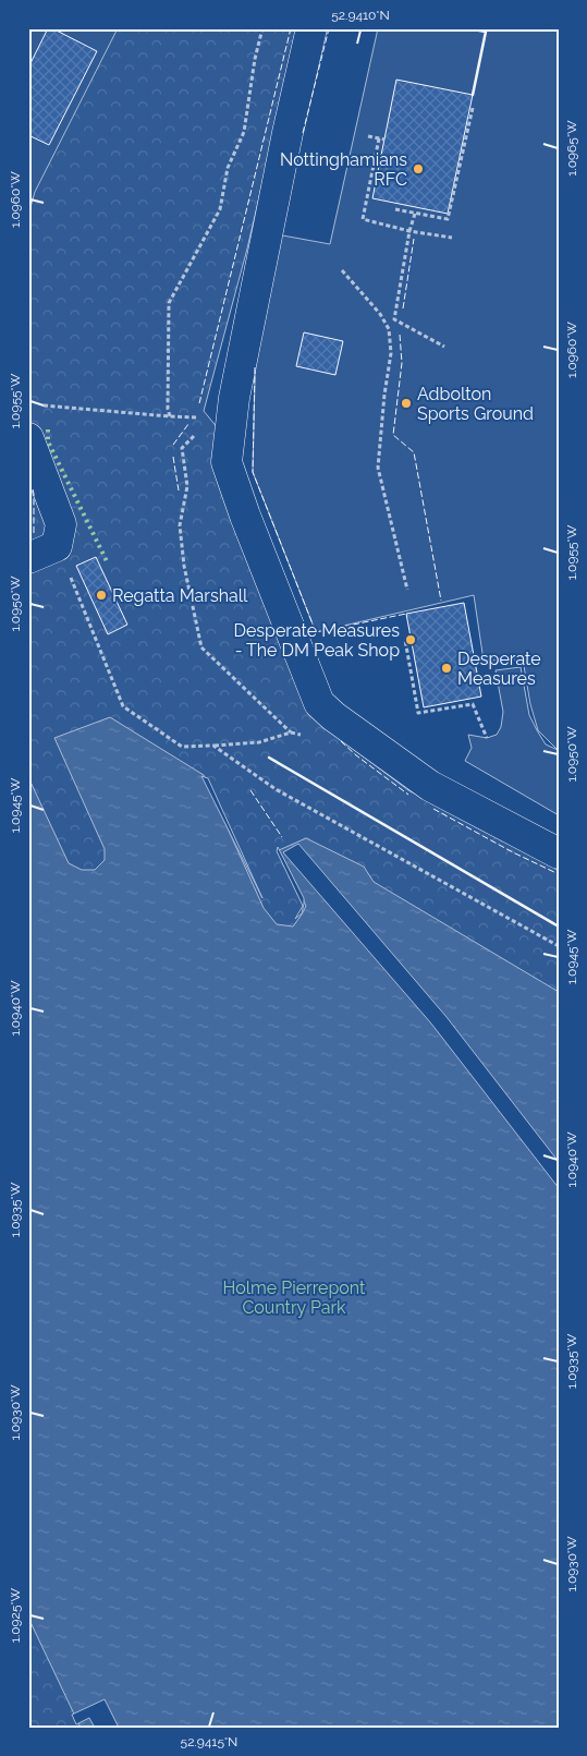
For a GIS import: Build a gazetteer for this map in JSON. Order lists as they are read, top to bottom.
{
  "parks": ["Holme Pierrepont Country Park"],
  "places": [
    "Nottinghamians RFC",
    "Adbolton Sports Ground",
    "Regatta Marshall",
    "Desperate Measures - The DM Peak Shop",
    "Desperate Measures"
  ],
  "coordinates": [
    "52.9410°N",
    "1.0965°W",
    "1.0960°W",
    "1.0955°W",
    "1.0950°W",
    "1.0945°W",
    "1.0940°W",
    "1.0935°W",
    "1.0930°W",
    "1.0925°W",
    "52.9415°N"
  ]
}
